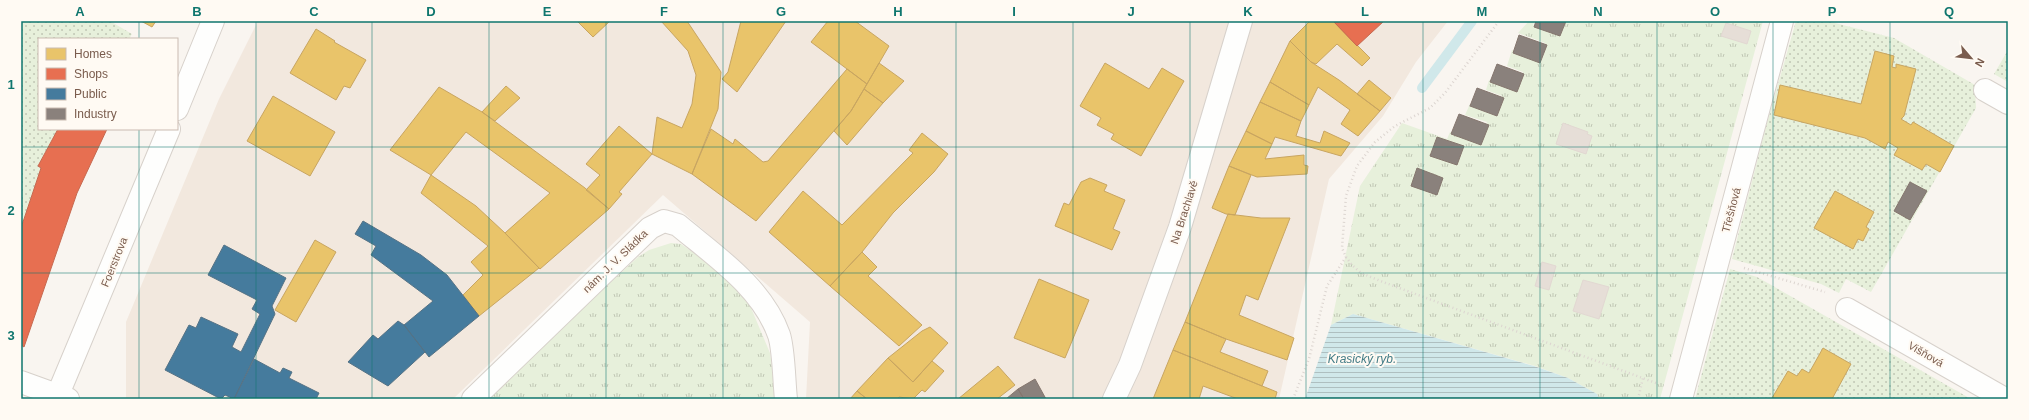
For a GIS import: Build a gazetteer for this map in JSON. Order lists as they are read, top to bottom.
{
  "streets": {
    "street": [
      "Třešňová",
      "Na Brachlavě",
      "nám. J. V. Sládka",
      "Foerstrova",
      "Višňová"
    ]
  },
  "water": ["Krasický ryb."],
  "legend": [
    "Homes",
    "Shops",
    "Public",
    "Industry"
  ],
  "north": "bottom right",
  "grid": {
    "columns": [
      "A",
      "B",
      "C",
      "D",
      "E",
      "F",
      "G",
      "H",
      "I",
      "J",
      "K",
      "L",
      "M",
      "N",
      "O",
      "P",
      "Q"
    ],
    "rows": ["1", "2", "3"]
  }
}
